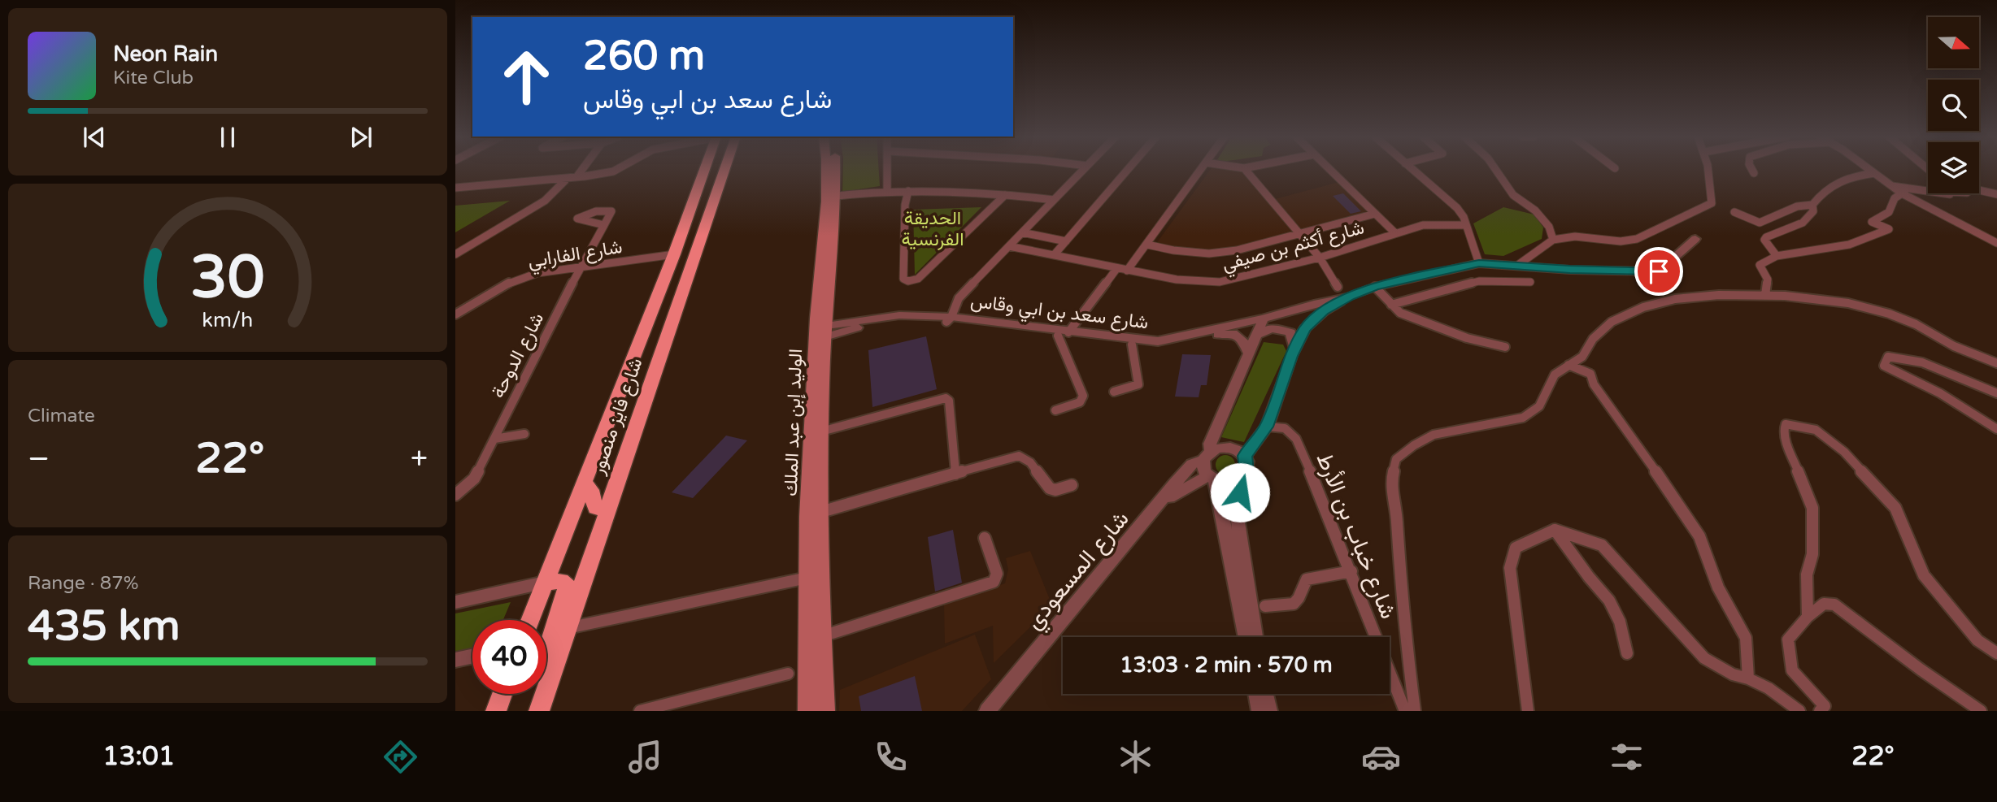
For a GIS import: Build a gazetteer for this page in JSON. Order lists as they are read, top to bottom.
{
  "streets": {
    "highway": ["شارع فايز منصور"],
    "main road": ["الوليد إبن عبد الملك"],
    "street": [
      "شارع أكثم بن صيفي",
      "شارع الفارابي",
      "شارع سعد بن ابي وقاس",
      "شارع الدوحة",
      "شارع خباب بن الأرط",
      "شارع المسعودي"
    ]
  },
  "crossings": [
    ["شارع أكثم بن صيفي", "شارع سعد بن ابي وقاس"],
    ["شارع الفارابي", "شارع الدوحة"],
    ["شارع الفارابي", "شارع فايز منصور"],
    ["شارع سعد بن ابي وقاس", "الوليد إبن عبد الملك"]
  ],
  "parks": ["الحديقة الفرنسية"],
  "north": "right",
  "page": {
    "turn": ["260 m", "شارع سعد بن ابي وقاس"],
    "song": ["Neon Rain", "Kite Club"],
    "tile": [
      "Climate",
      ["Range · 87%", "435 km"]
    ],
    "heat": ["−", "22°", "+"],
    "limit": "40",
    "trip": "13:03 · 2 min · 570 m",
    "tabs": ["13:01", "22°"],
    "gauge": ["30", "km/h"]
  }
}
